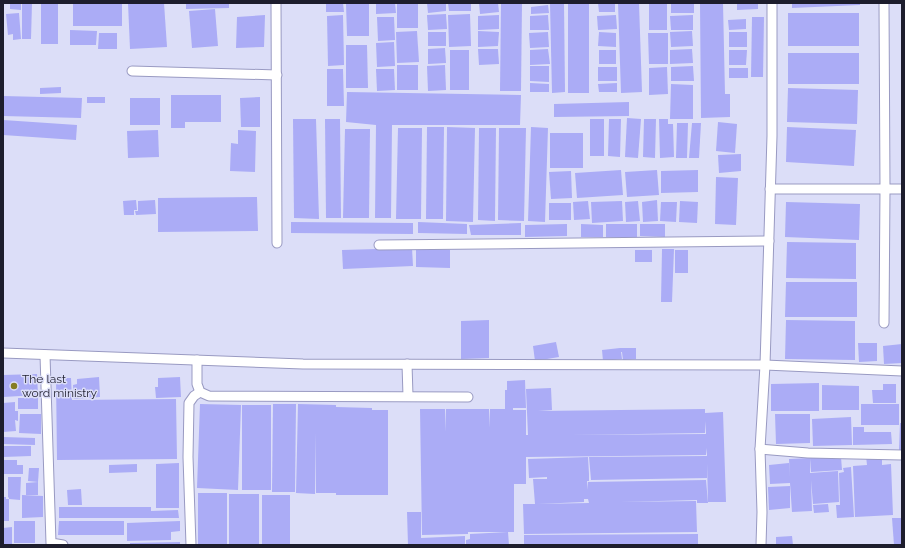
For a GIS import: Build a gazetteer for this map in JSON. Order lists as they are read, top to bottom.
{
  "places": ["The last word ministry"]
}
